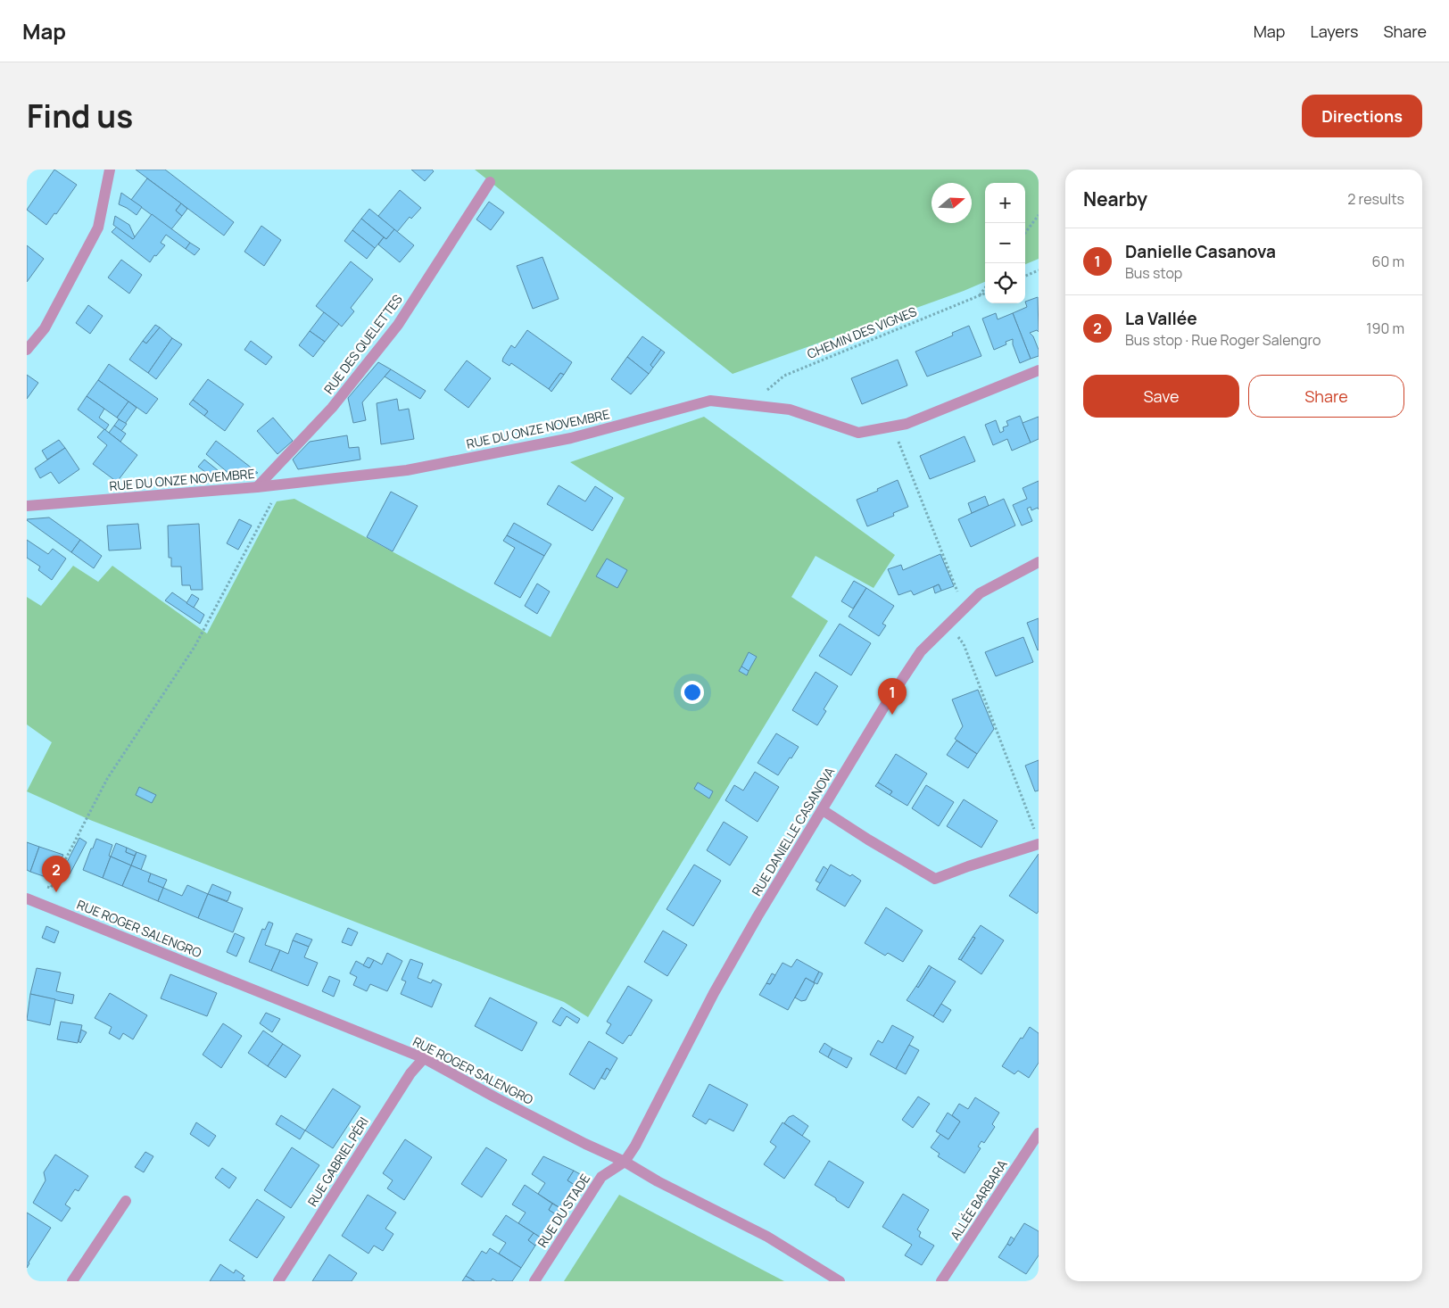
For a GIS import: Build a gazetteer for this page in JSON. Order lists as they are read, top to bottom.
{
  "streets": {
    "street": [
      "RUE DES QUELETTES",
      "RUE DU ONZE NOVEMBRE",
      "RUE DANIELLE CASANOVA",
      "RUE ROGER SALENGRO",
      "RUE GABRIEL PÉRI",
      "ALLÉE BARBARA",
      "RUE DU STADE"
    ],
    "path": ["CHEMIN DES VIGNES"]
  },
  "crossings": [
    ["CHEMIN DES VIGNES", "RUE DU ONZE NOVEMBRE"],
    ["RUE DES QUELETTES", "RUE DU ONZE NOVEMBRE"],
    ["RUE DANIELLE CASANOVA", "RUE ROGER SALENGRO"],
    ["RUE DANIELLE CASANOVA", "RUE DU STADE"],
    ["RUE ROGER SALENGRO", "RUE GABRIEL PÉRI"],
    ["RUE ROGER SALENGRO", "RUE DU STADE"]
  ],
  "north": "right",
  "page": {
    "header": "Map",
    "nav": ["Map", "Layers", "Share"],
    "title": "Find us",
    "buttons": [
      "Directions",
      ["Save", "Share"]
    ],
    "heading": ["Nearby", "2 results"],
    "map_buttons": ["+", "−"],
    "list": [
      {
        "mark": "1",
        "name": "Danielle Casanova",
        "note": "Bus stop",
        "value": "60 m"
      },
      {
        "mark": "2",
        "name": "La Vallée",
        "note": "Bus stop · Rue Roger Salengro",
        "value": "190 m"
      }
    ],
    "pins": ["1", "2"]
  }
}
